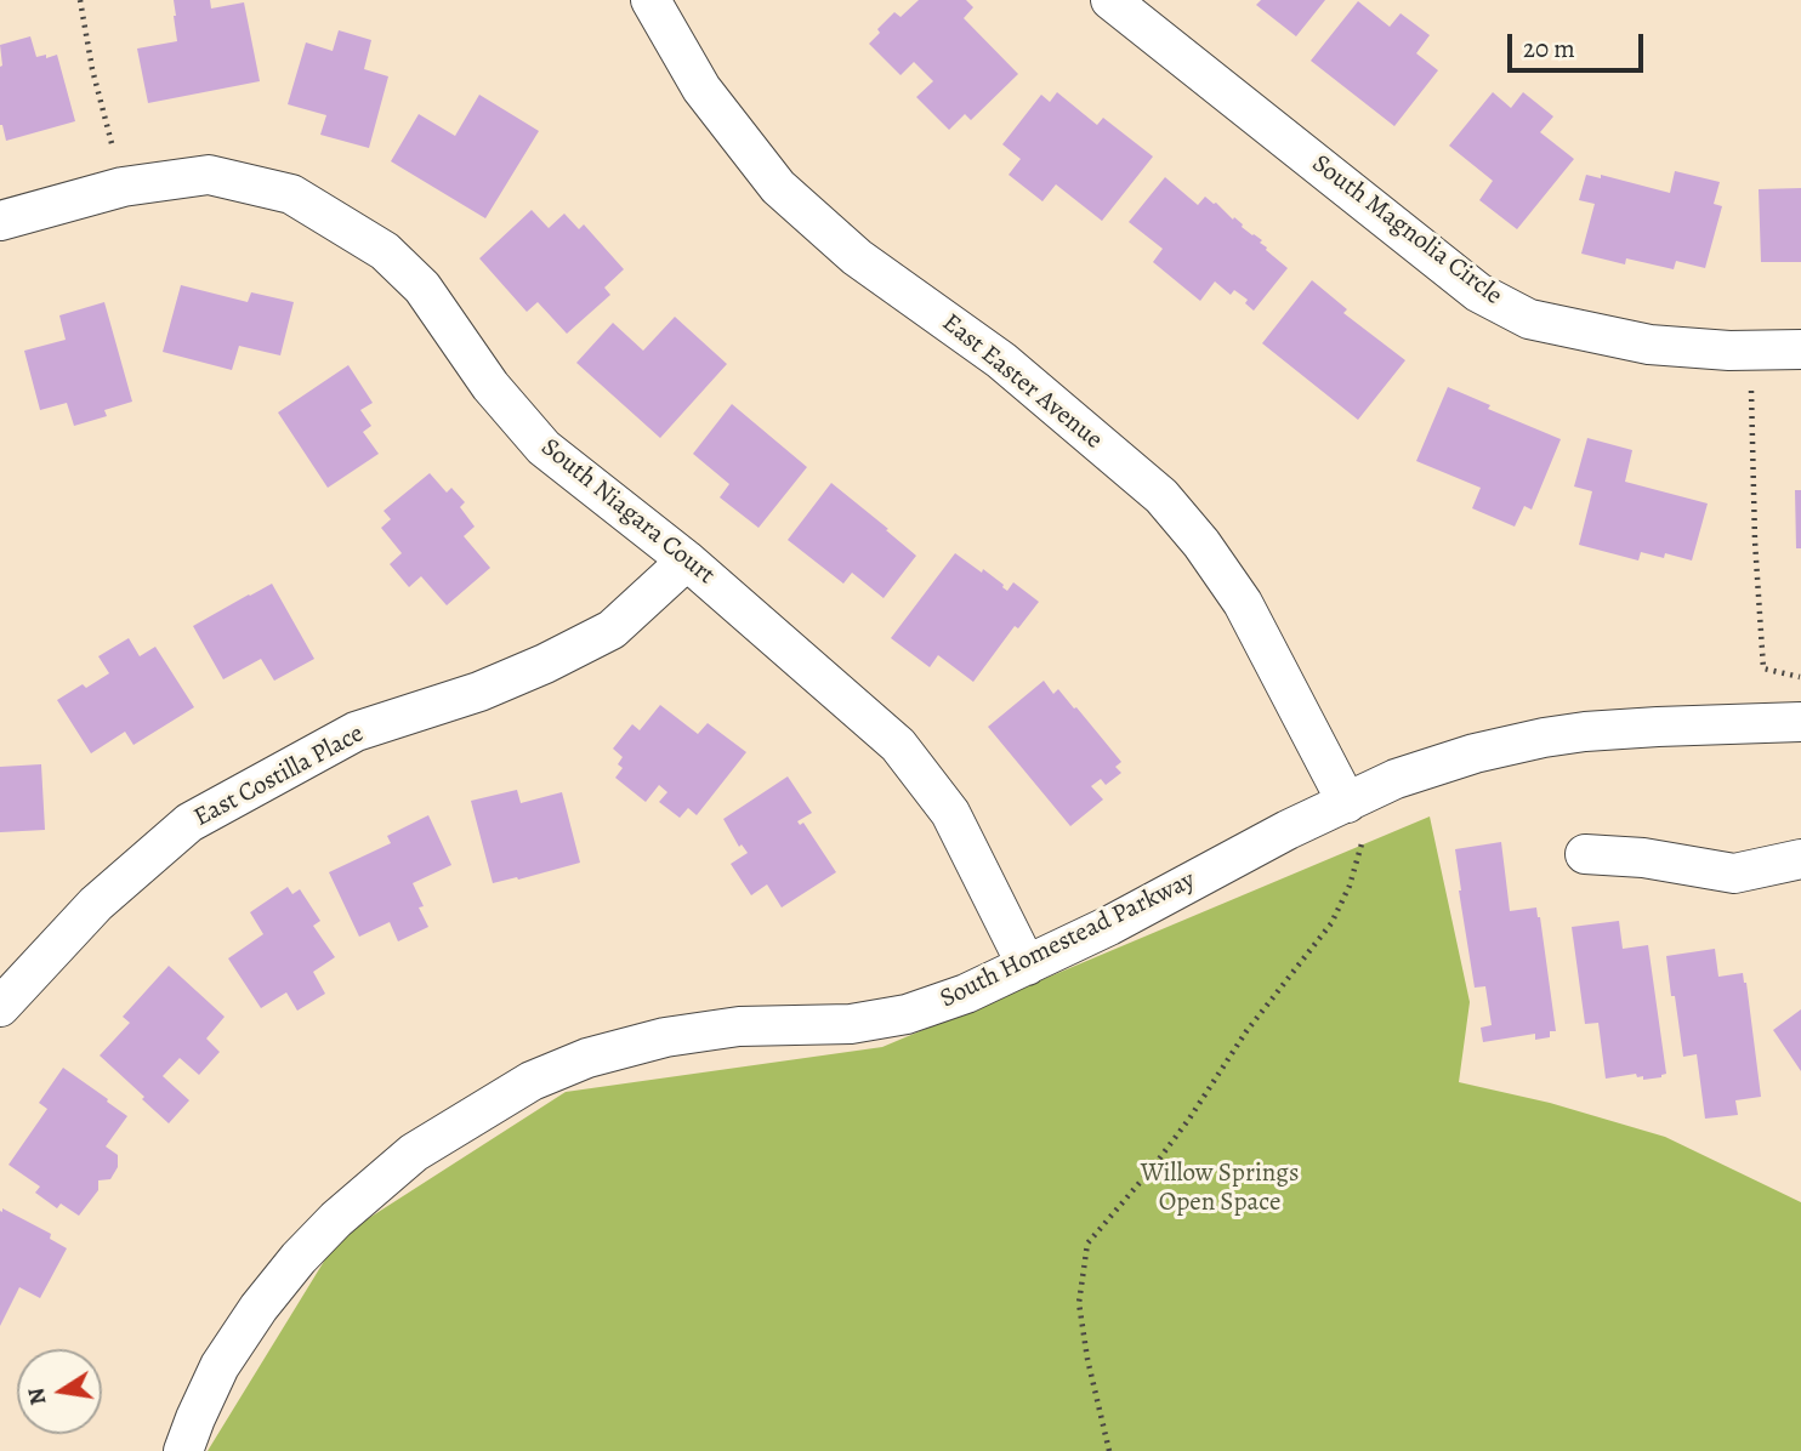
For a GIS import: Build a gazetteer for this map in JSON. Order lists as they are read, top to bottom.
{
  "streets": {
    "street": [
      "South Magnolia Circle",
      "East Easter Avenue",
      "South Niagara Court",
      "East Costilla Place",
      "South Homestead Parkway"
    ]
  },
  "crossings": [
    ["East Easter Avenue", "South Homestead Parkway"],
    ["South Niagara Court", "East Costilla Place"],
    ["South Niagara Court", "South Homestead Parkway"]
  ],
  "parks": ["Willow Springs Open Space"],
  "scale_bar": "20 m",
  "north": "left"
}
